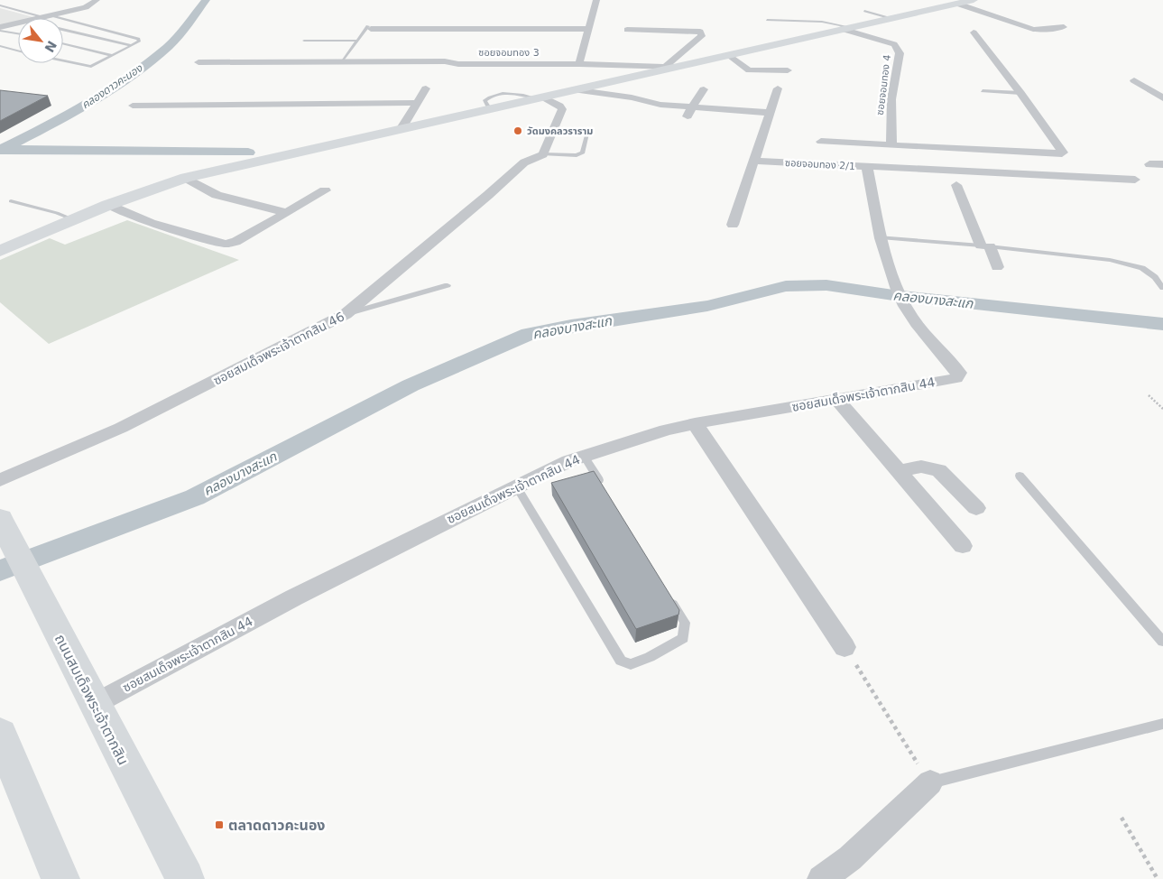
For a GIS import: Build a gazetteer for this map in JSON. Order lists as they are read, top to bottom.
{
  "streets": {
    "main road": ["ถนนสมเด็จพระเจ้าตากสิน"],
    "street": [
      "ซอยจอมทอง 3",
      "ซอยจอมทอง 4",
      "ซอยจอมทอง 2/1",
      "ซอยสมเด็จพระเจ้าตากสิน 46",
      "ซอยสมเด็จพระเจ้าตากสิน 44"
    ]
  },
  "crossings": [
    ["ซอยสมเด็จพระเจ้าตากสิน 44", "ถนนสมเด็จพระเจ้าตากสิน"]
  ],
  "water": ["คลองดาวคะนอง", "คลองบางสะแก"],
  "places": {
    "other": ["วัดมงคลวราราม"],
    "transit": ["ตลาดดาวคะนอง"]
  },
  "north": "bottom right"
}
